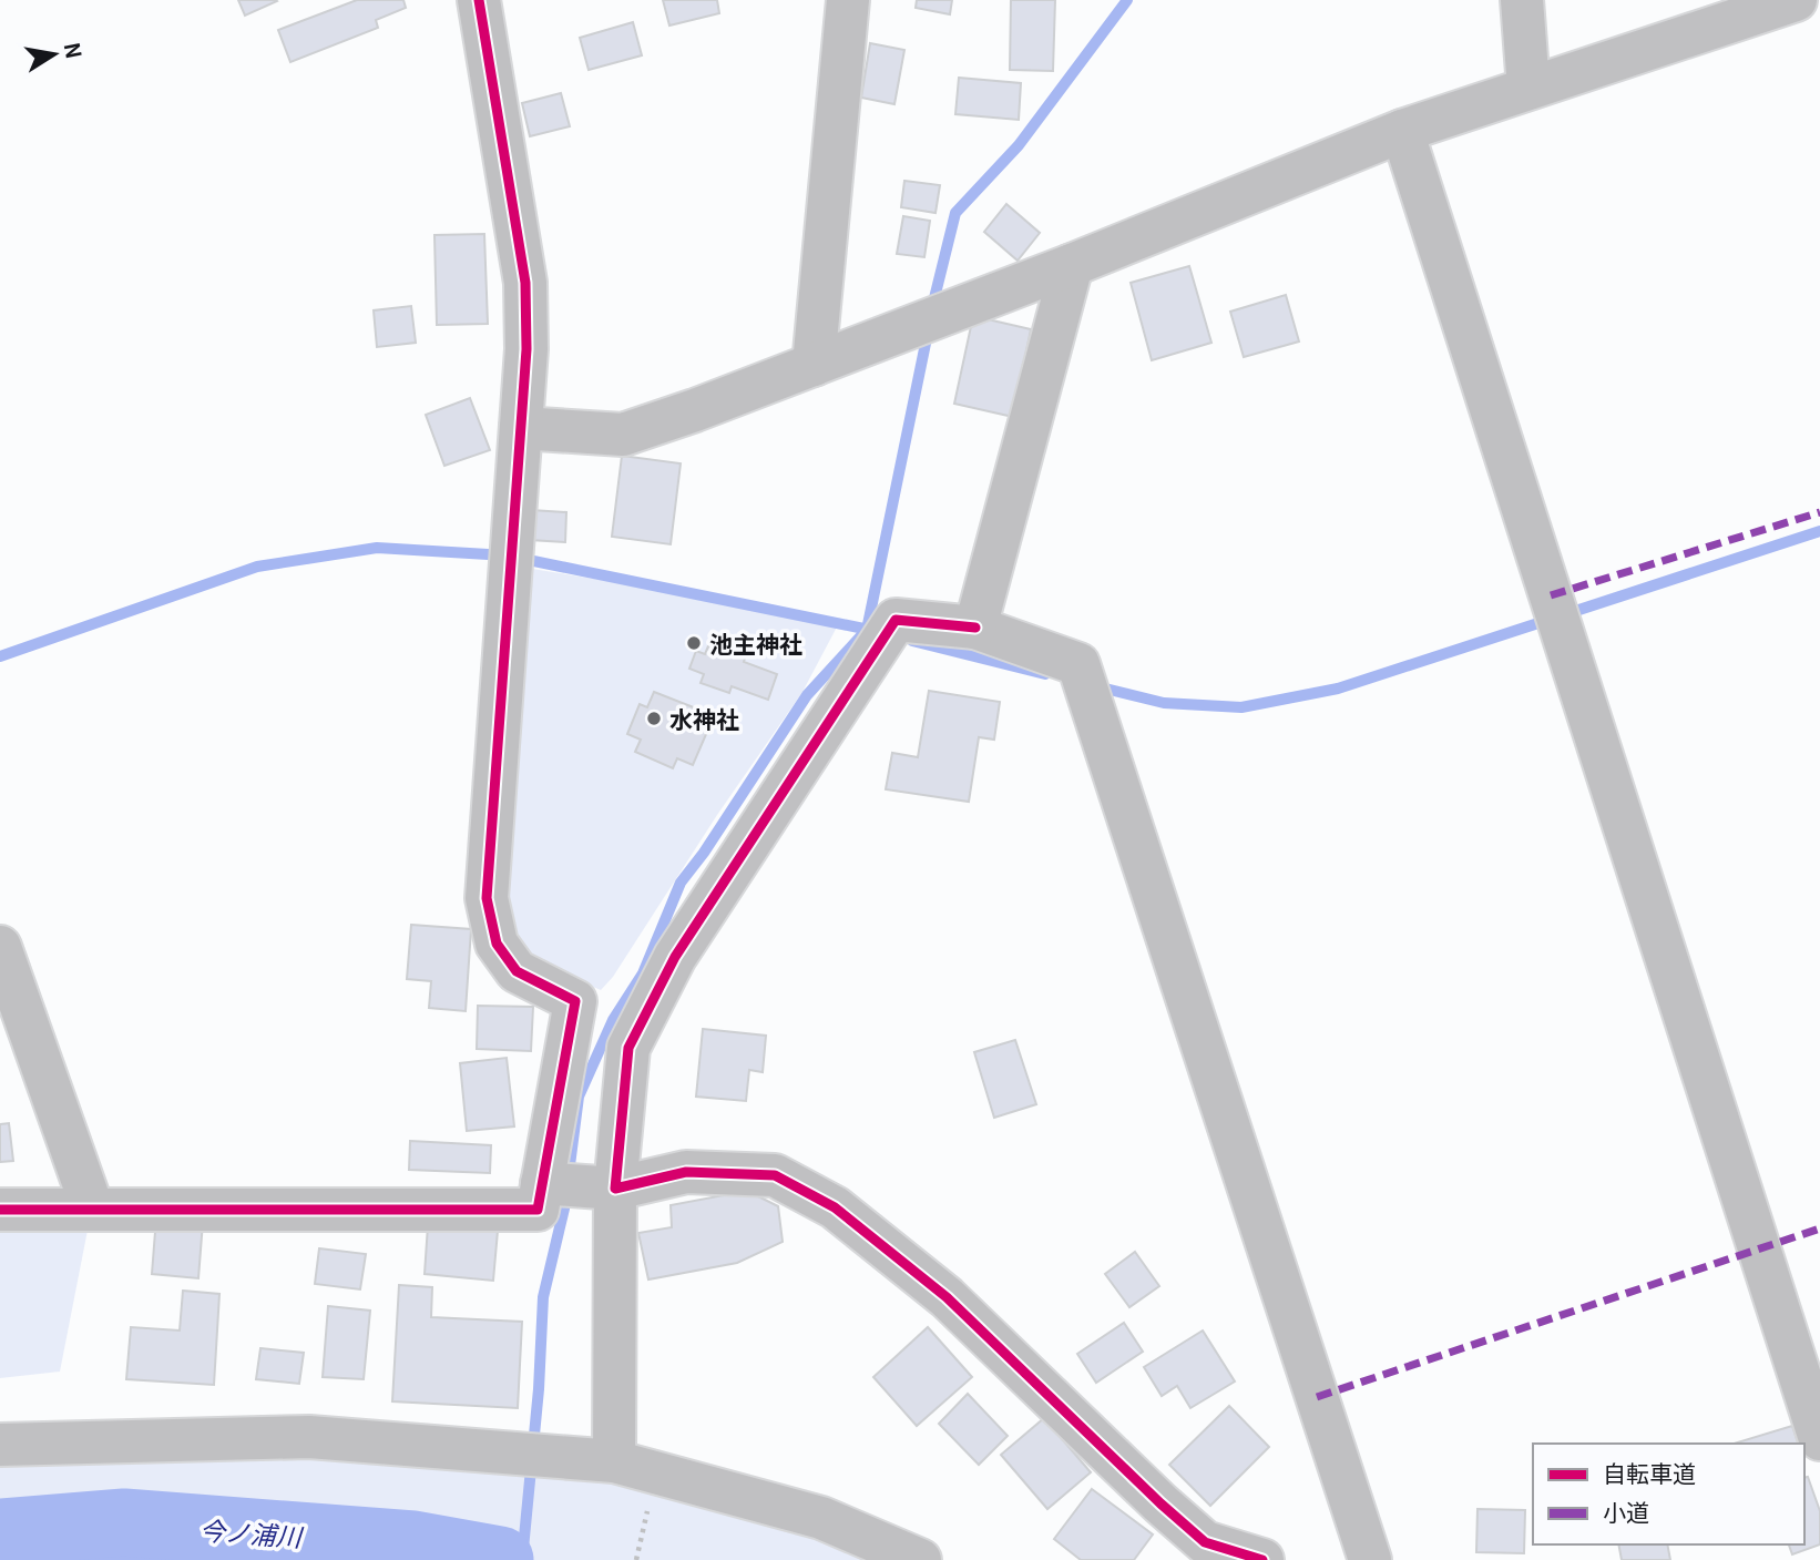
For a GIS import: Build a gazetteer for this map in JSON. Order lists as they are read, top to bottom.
{
  "water": ["今ノ浦川"],
  "places": ["池主神社", "水神社"],
  "legend": ["自転車道", "小道"],
  "north": "right"
}
